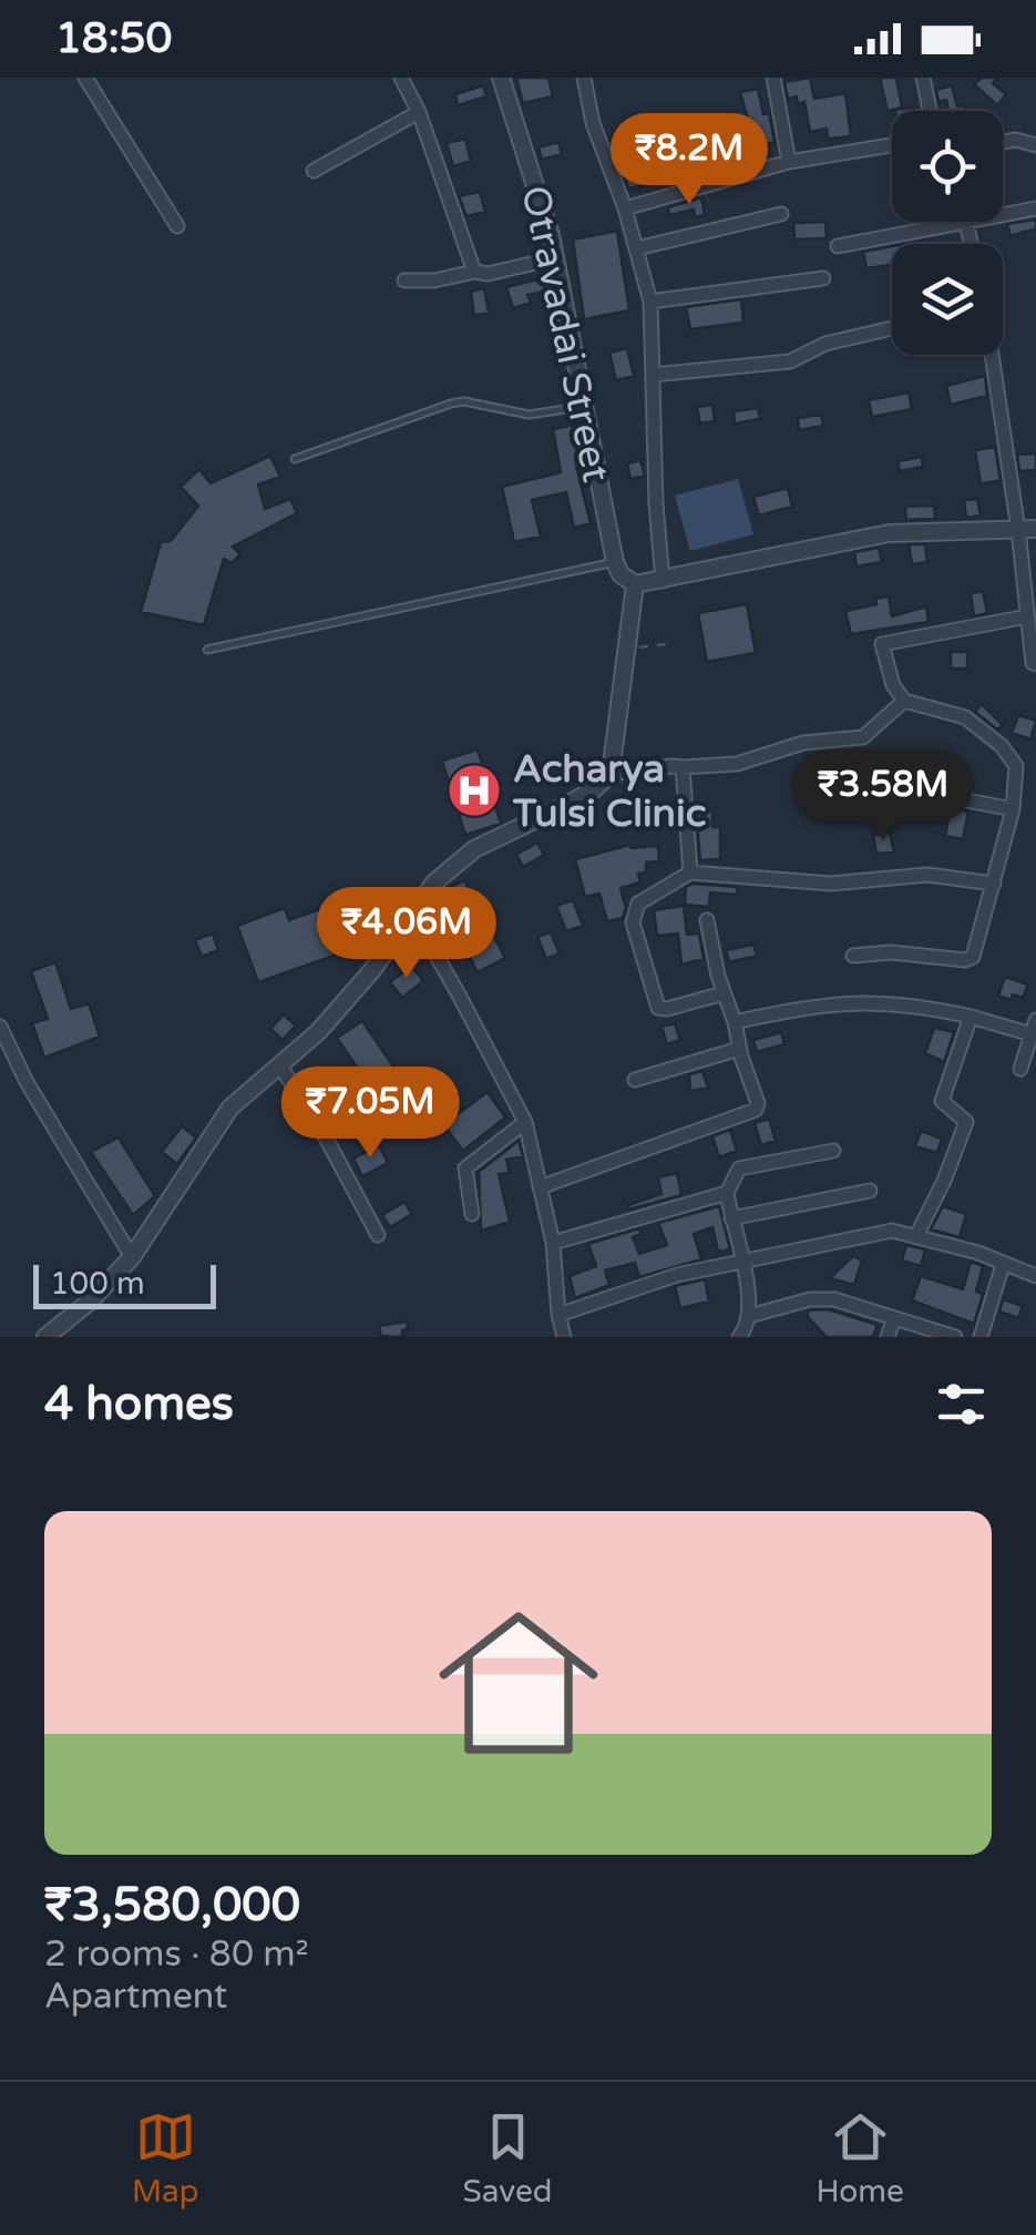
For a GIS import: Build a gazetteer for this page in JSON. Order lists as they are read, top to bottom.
{
  "streets": {
    "street": ["Otravadai Street"]
  },
  "places": {
    "hospital": ["Acharya Tulsi Clinic"]
  },
  "scale_bar": "100 m",
  "page": {
    "status": "18:50",
    "price": [
      "₹8.2M",
      "₹3.58M",
      "₹4.06M",
      "₹7.05M"
    ],
    "scale": "100 m",
    "heading": "4 homes",
    "list": [
      {
        "name": "₹3,580,000",
        "note": "2 rooms · 80 m² · Apartment"
      }
    ],
    "tabs": ["Map", "Saved", "Home"]
  }
}
